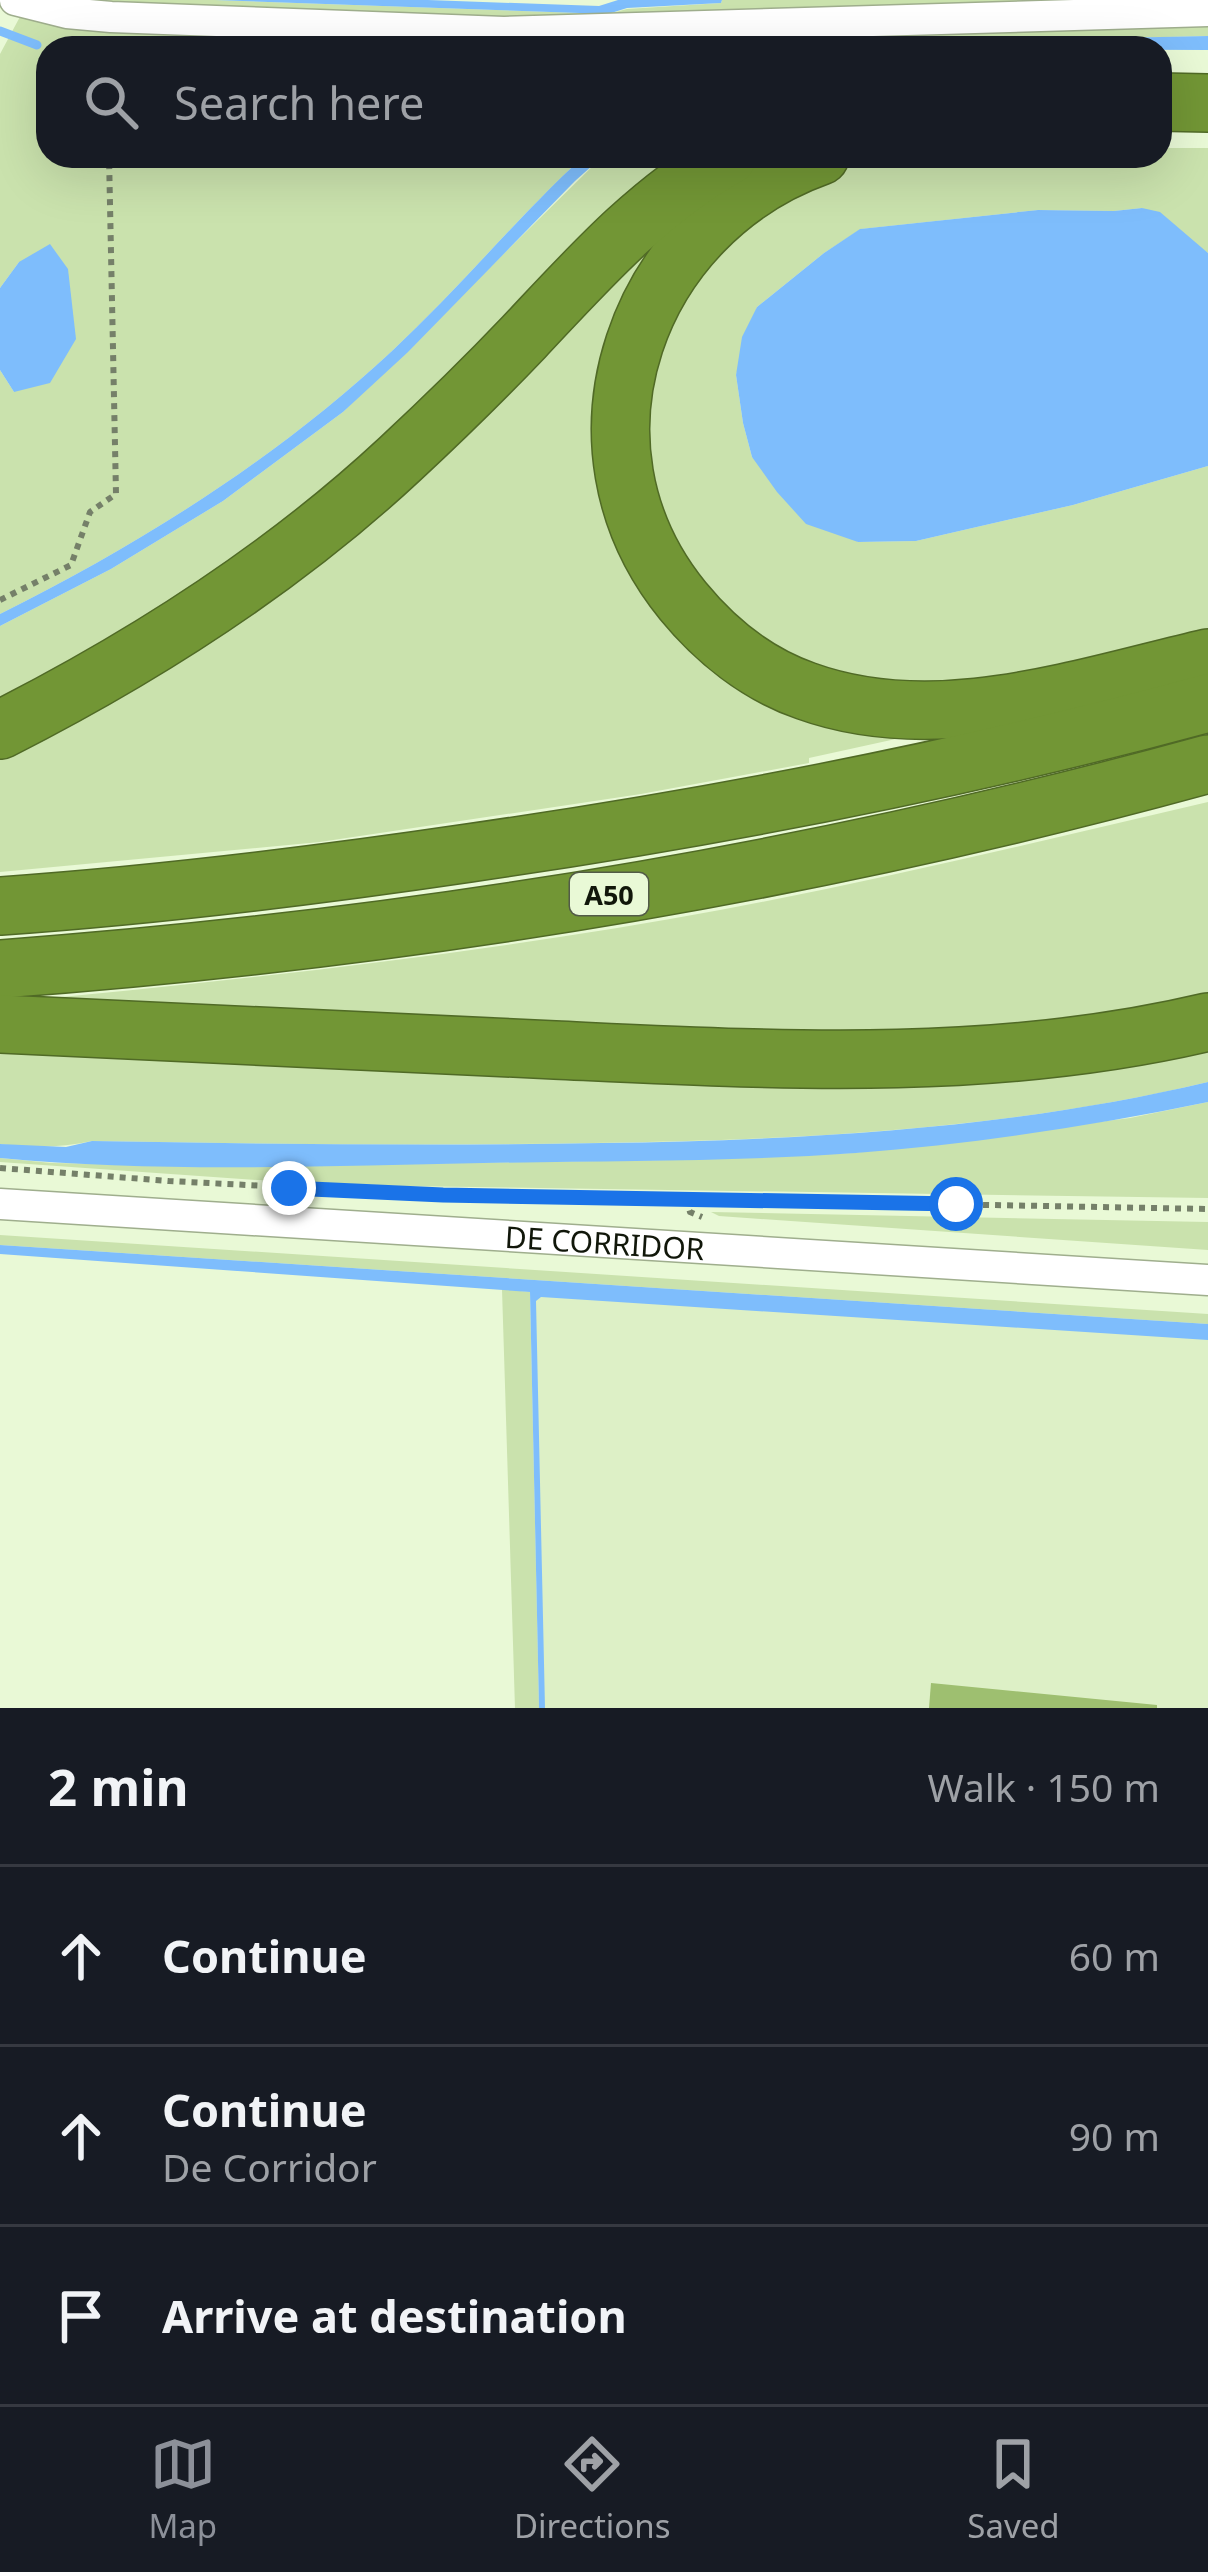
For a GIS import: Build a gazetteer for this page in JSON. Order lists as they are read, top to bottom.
{
  "streets": {
    "highway": ["A50"],
    "street": ["DE CORRIDOR"]
  },
  "page": {
    "search": "Search here",
    "heading": ["2 min", "Walk · 150 m"],
    "list": [
      ["Continue", "60 m"],
      ["Continue", "De Corridor", "90 m"],
      "Arrive at destination"
    ],
    "nav": ["Map", "Directions", "Saved"]
  }
}
